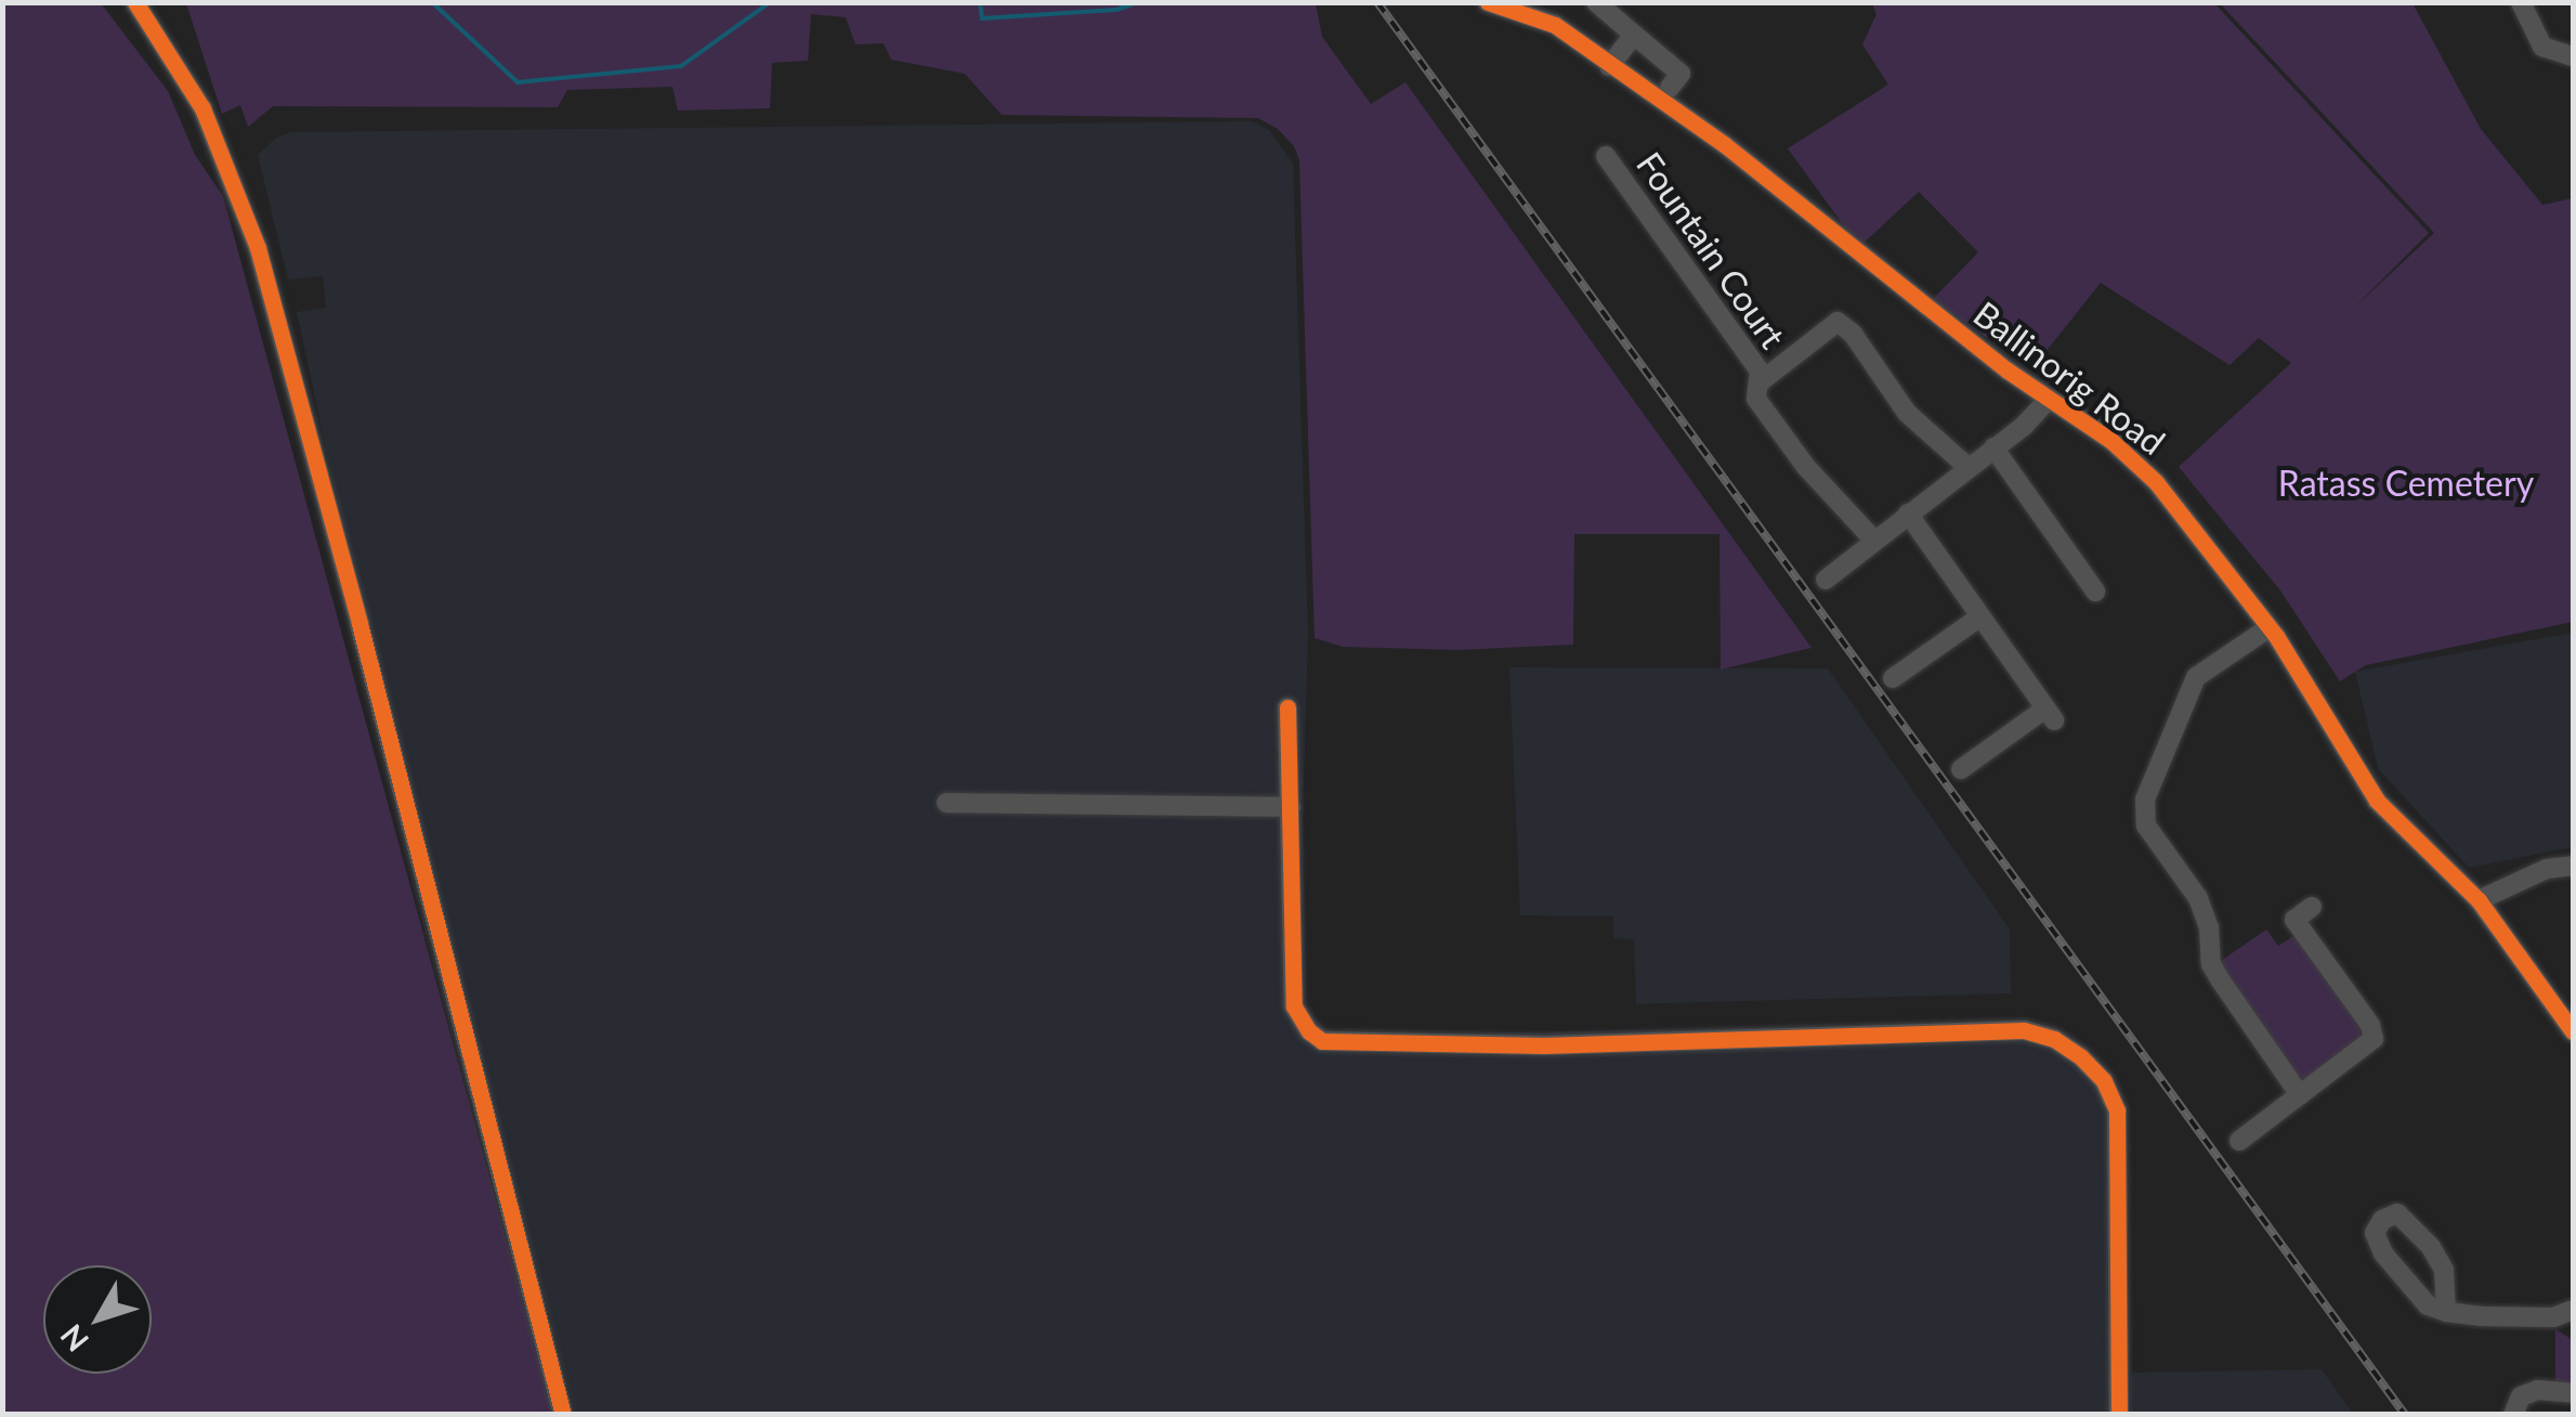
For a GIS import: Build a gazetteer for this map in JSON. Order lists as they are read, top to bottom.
{
  "streets": {
    "street": ["Fountain Court", "Ballinorig Road"]
  },
  "parks": ["Ratass Cemetery"],
  "north": "bottom left"
}
